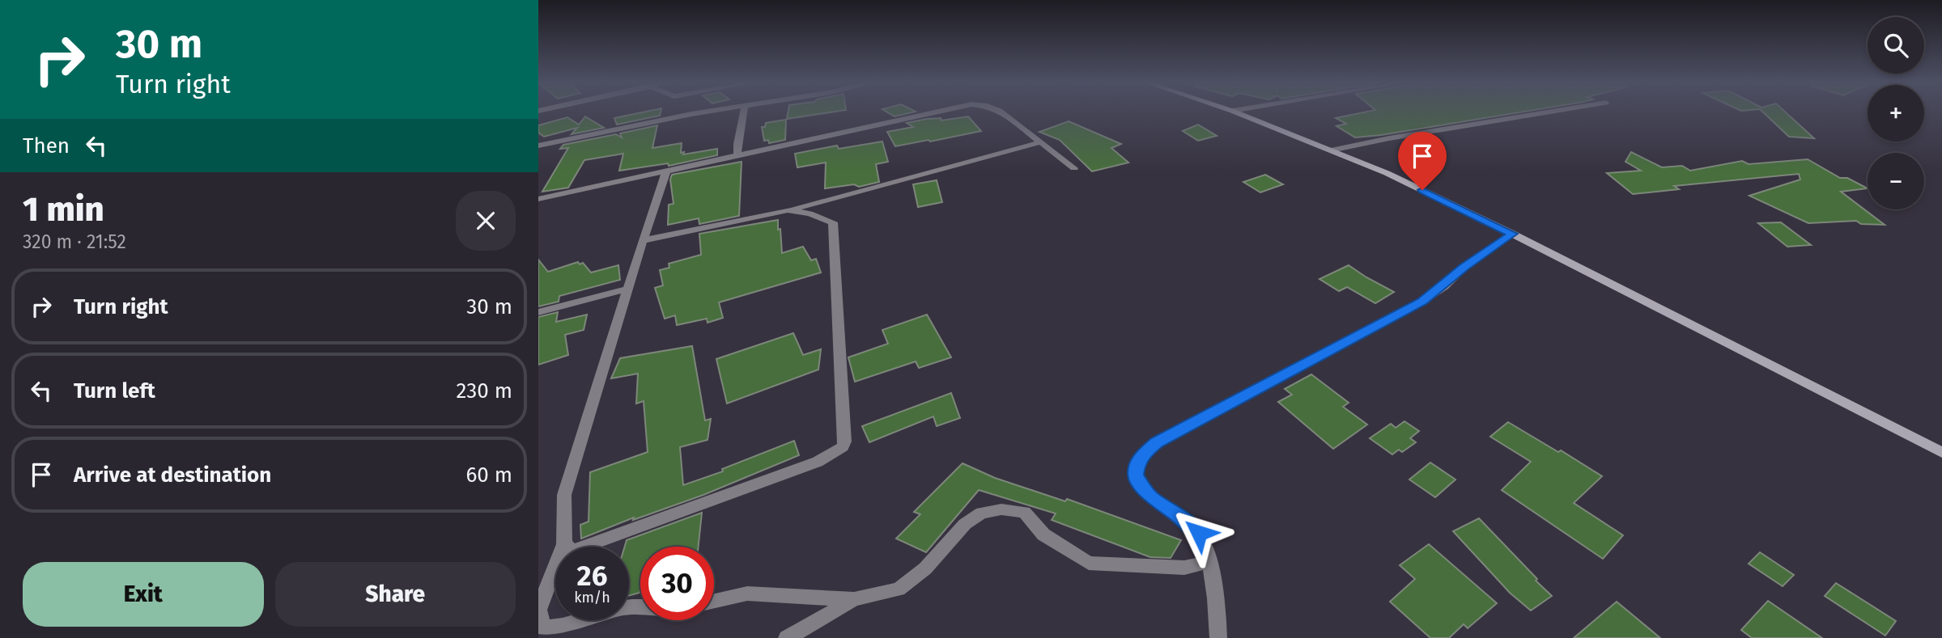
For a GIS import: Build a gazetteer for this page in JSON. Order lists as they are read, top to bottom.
{
  "page": {
    "turn": ["30 m", "Turn right"],
    "map_buttons": ["+", "−"],
    "then": "Then",
    "heading": ["1 min", "320 m · 21:52"],
    "list": [
      {
        "name": "Turn right",
        "value": "30 m"
      },
      {
        "name": "Turn left",
        "value": "230 m"
      },
      {
        "name": "Arrive at destination",
        "value": "60 m"
      }
    ],
    "speed": "26 km/h",
    "limit": "30",
    "buttons": ["Exit", "Share"]
  }
}
